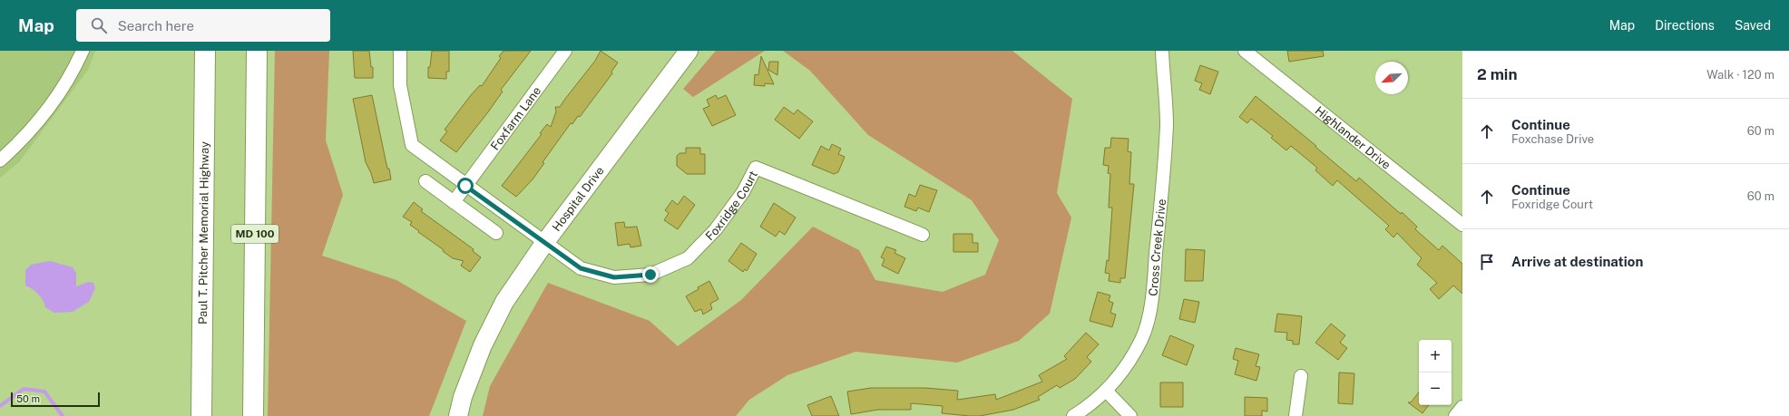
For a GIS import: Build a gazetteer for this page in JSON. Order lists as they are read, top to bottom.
{
  "streets": {
    "highway": ["Paul T. Pitcher Memorial Highway", "MD 100"],
    "street": [
      "Foxfarm Lane",
      "Highlander Drive",
      "Hospital Drive",
      "Foxridge Court",
      "Cross Creek Drive"
    ]
  },
  "crossings": [
    ["Hospital Drive", "Foxridge Court"]
  ],
  "scale_bar": "50 m",
  "north": "bottom left",
  "page": {
    "header": "Map",
    "search": "Search here",
    "nav": ["Map", "Directions", "Saved"],
    "heading": ["2 min", "Walk · 120 m"],
    "list": [
      ["Continue", "Foxchase Drive", "60 m"],
      ["Continue", "Foxridge Court", "60 m"],
      "Arrive at destination"
    ],
    "map_buttons": ["+", "−"],
    "scale": "50 m"
  }
}
